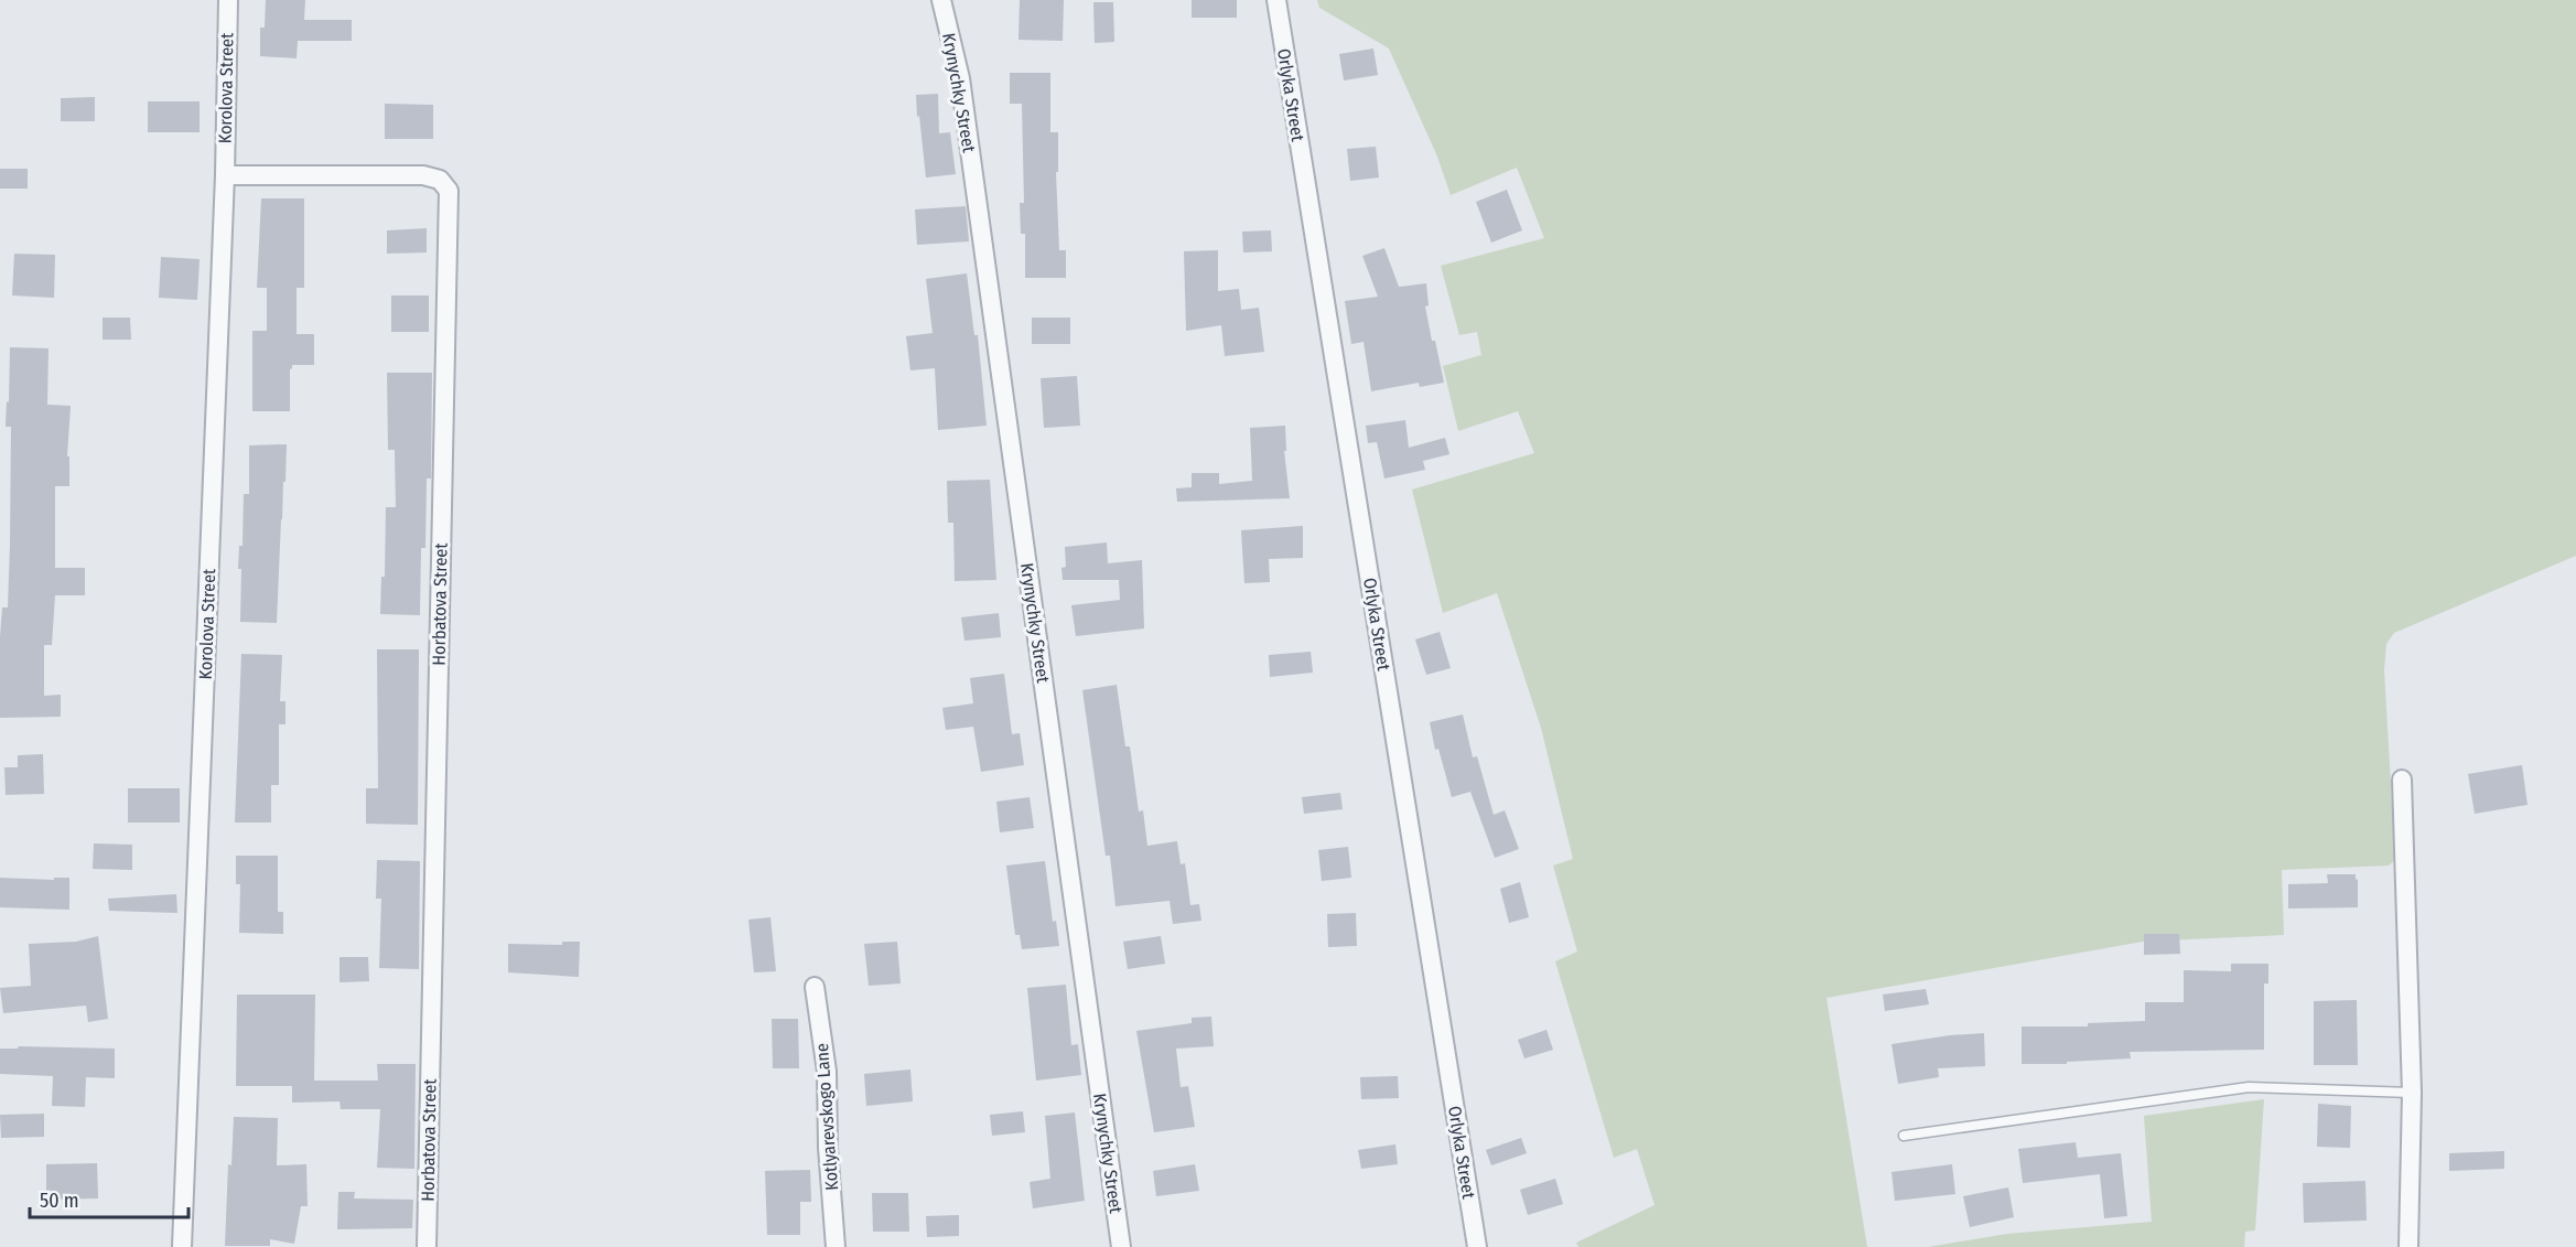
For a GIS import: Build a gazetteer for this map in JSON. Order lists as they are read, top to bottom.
{
  "streets": {
    "street": [
      "Korolova Street",
      "Krynychky Street",
      "Orlyka Street",
      "Horbatova Street",
      "Kotlyarevskogo Lane"
    ]
  },
  "crossings": [
    ["Korolova Street", "Horbatova Street"]
  ],
  "scale_bar": "50 m"
}
